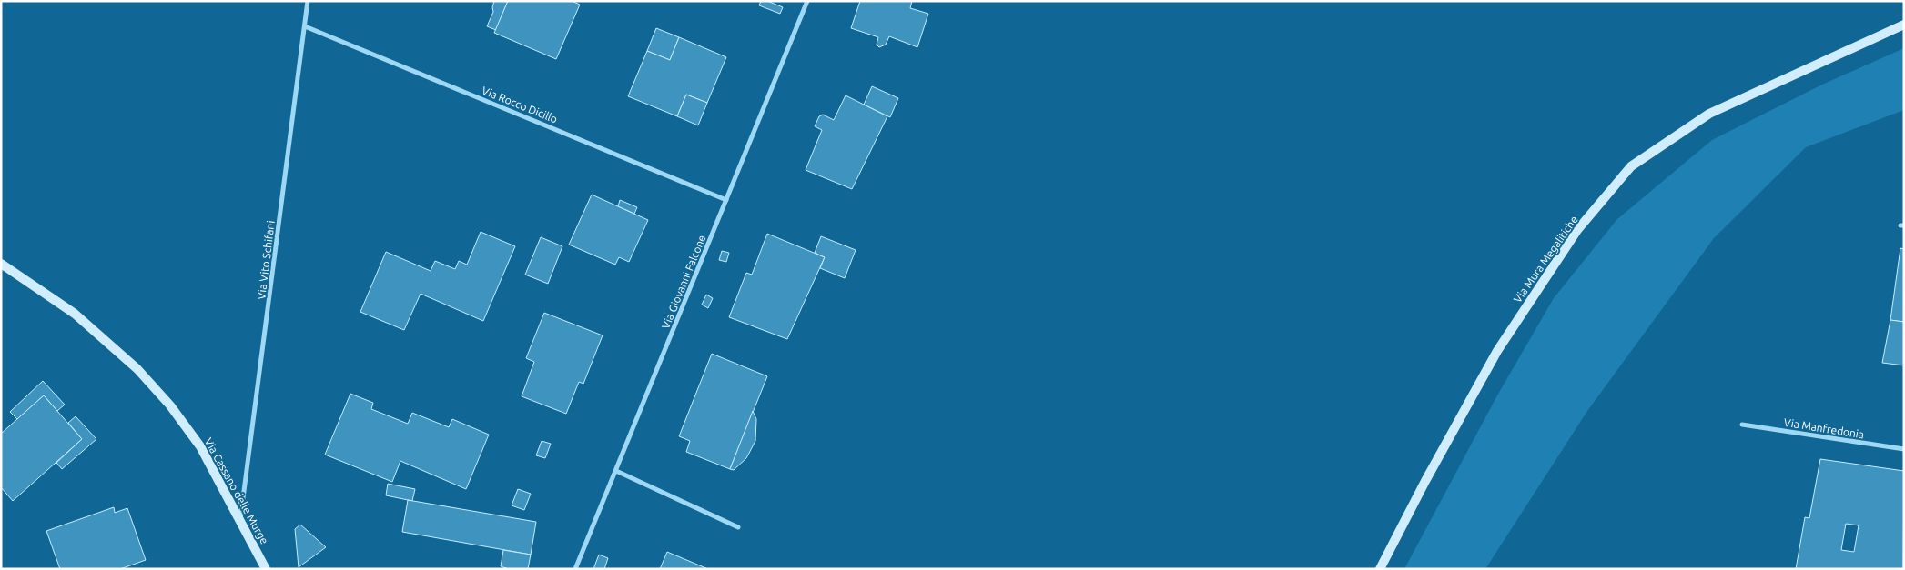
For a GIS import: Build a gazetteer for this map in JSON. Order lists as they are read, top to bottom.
{
  "streets": {
    "street": [
      "Via Rocco Dicillo",
      "Via Mura Megalitiche",
      "Via Vito Schifani",
      "Via Giovanni Falcone",
      "Via Manfredonia",
      "Via Cassano delle Murge"
    ]
  },
  "crossings": [
    ["Via Rocco Dicillo", "Via Vito Schifani"],
    ["Via Rocco Dicillo", "Via Giovanni Falcone"],
    ["Via Vito Schifani", "Via Cassano delle Murge"]
  ]
}
